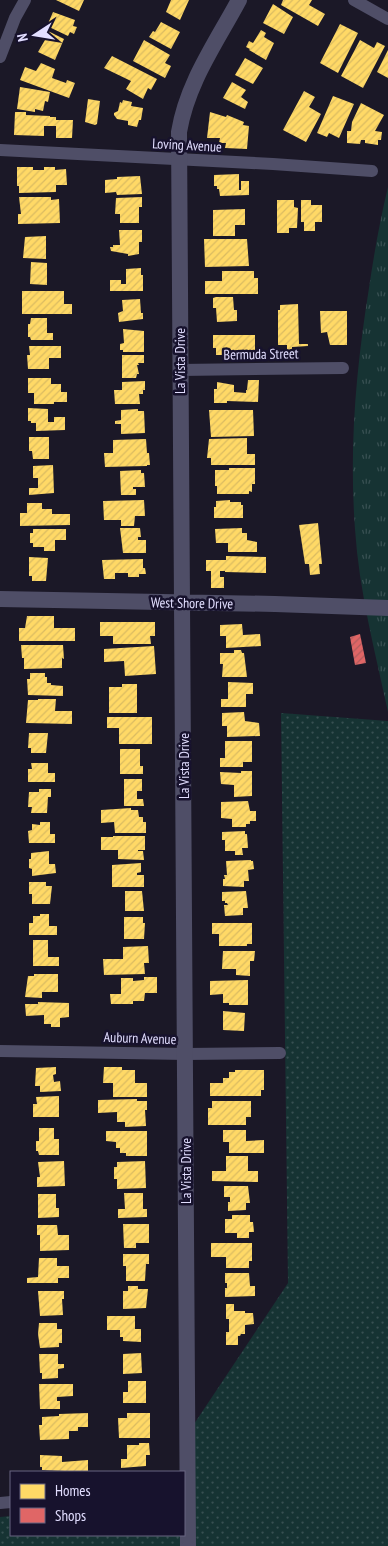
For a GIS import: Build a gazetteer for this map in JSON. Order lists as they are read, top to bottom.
{
  "streets": {
    "street": [
      "Loving Avenue",
      "Bermuda Street",
      "La Vista Drive",
      "West Shore Drive",
      "Auburn Avenue"
    ]
  },
  "crossings": [
    ["Loving Avenue", "La Vista Drive"],
    ["Bermuda Street", "La Vista Drive"],
    ["La Vista Drive", "West Shore Drive"],
    ["La Vista Drive", "Auburn Avenue"]
  ],
  "legend": ["Homes", "Shops"],
  "north": "left"
}
